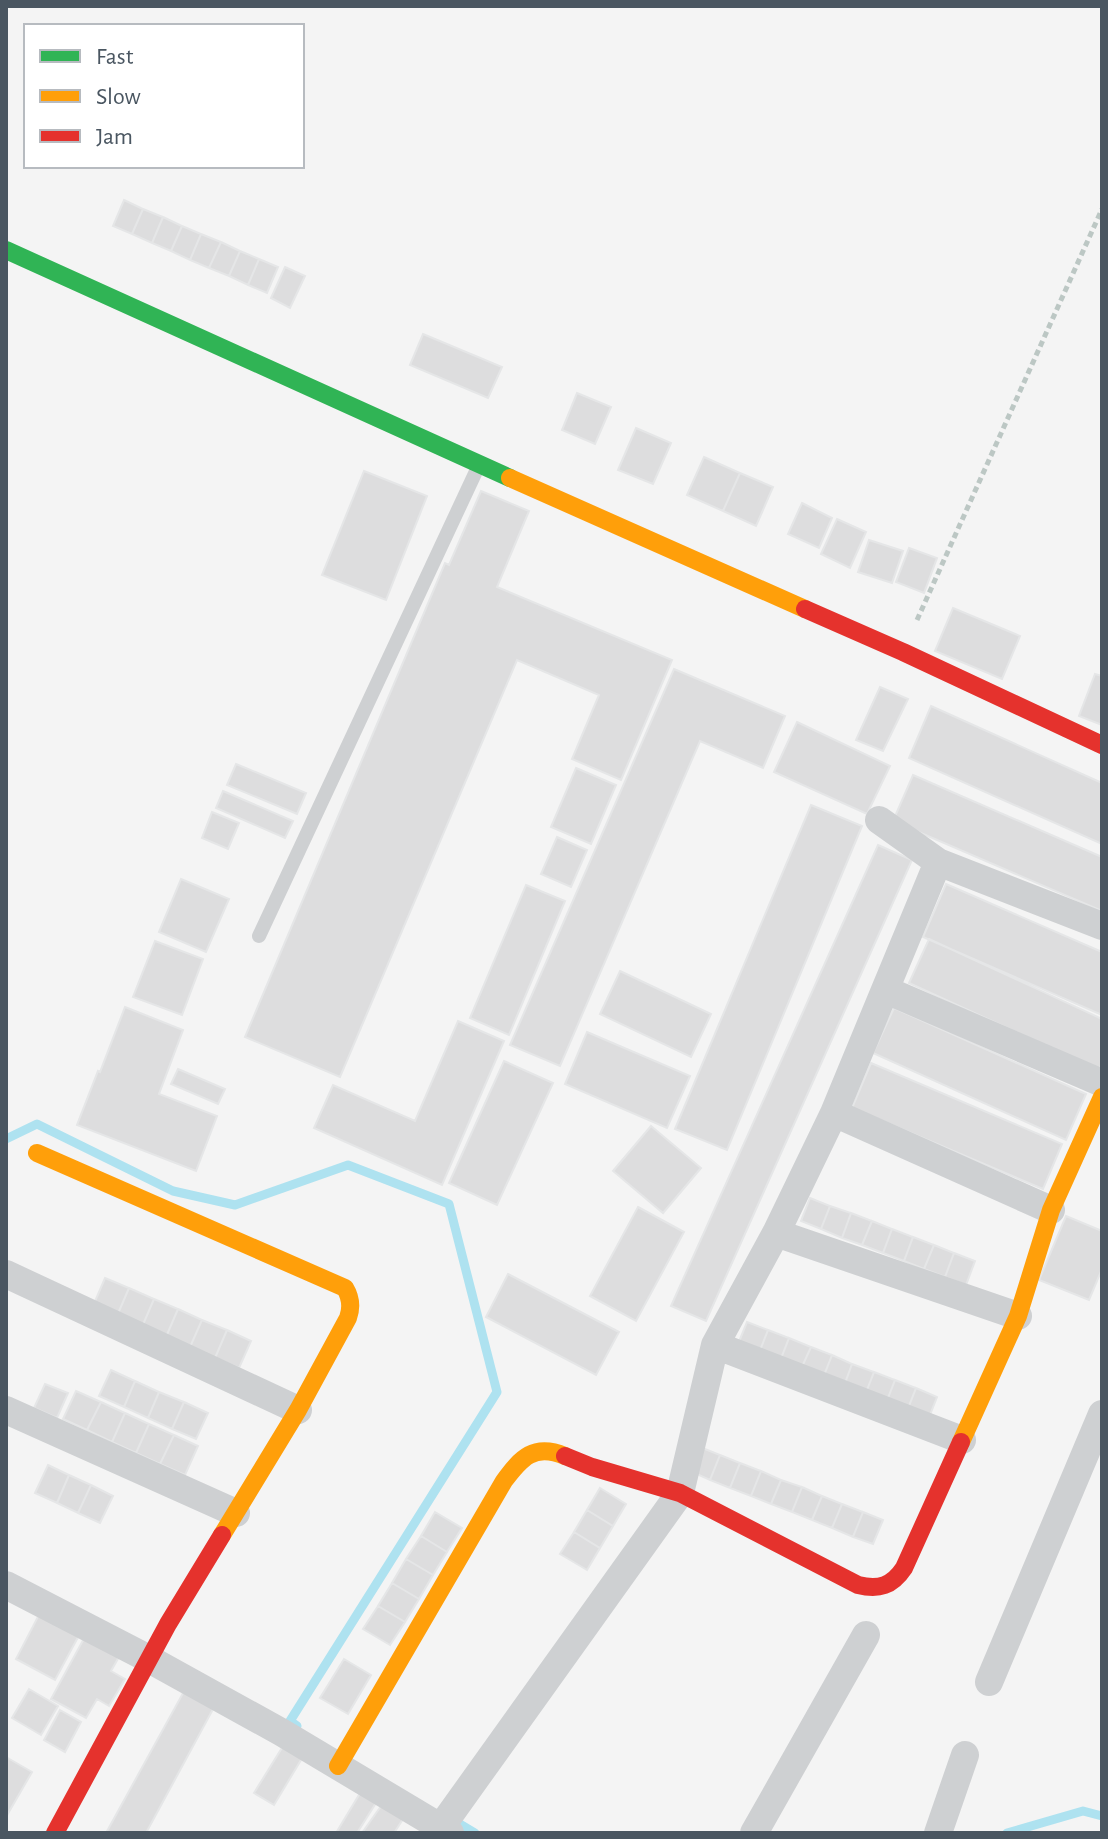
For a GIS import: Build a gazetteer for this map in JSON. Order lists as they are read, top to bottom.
{
  "legend": ["Fast", "Slow", "Jam"]
}
